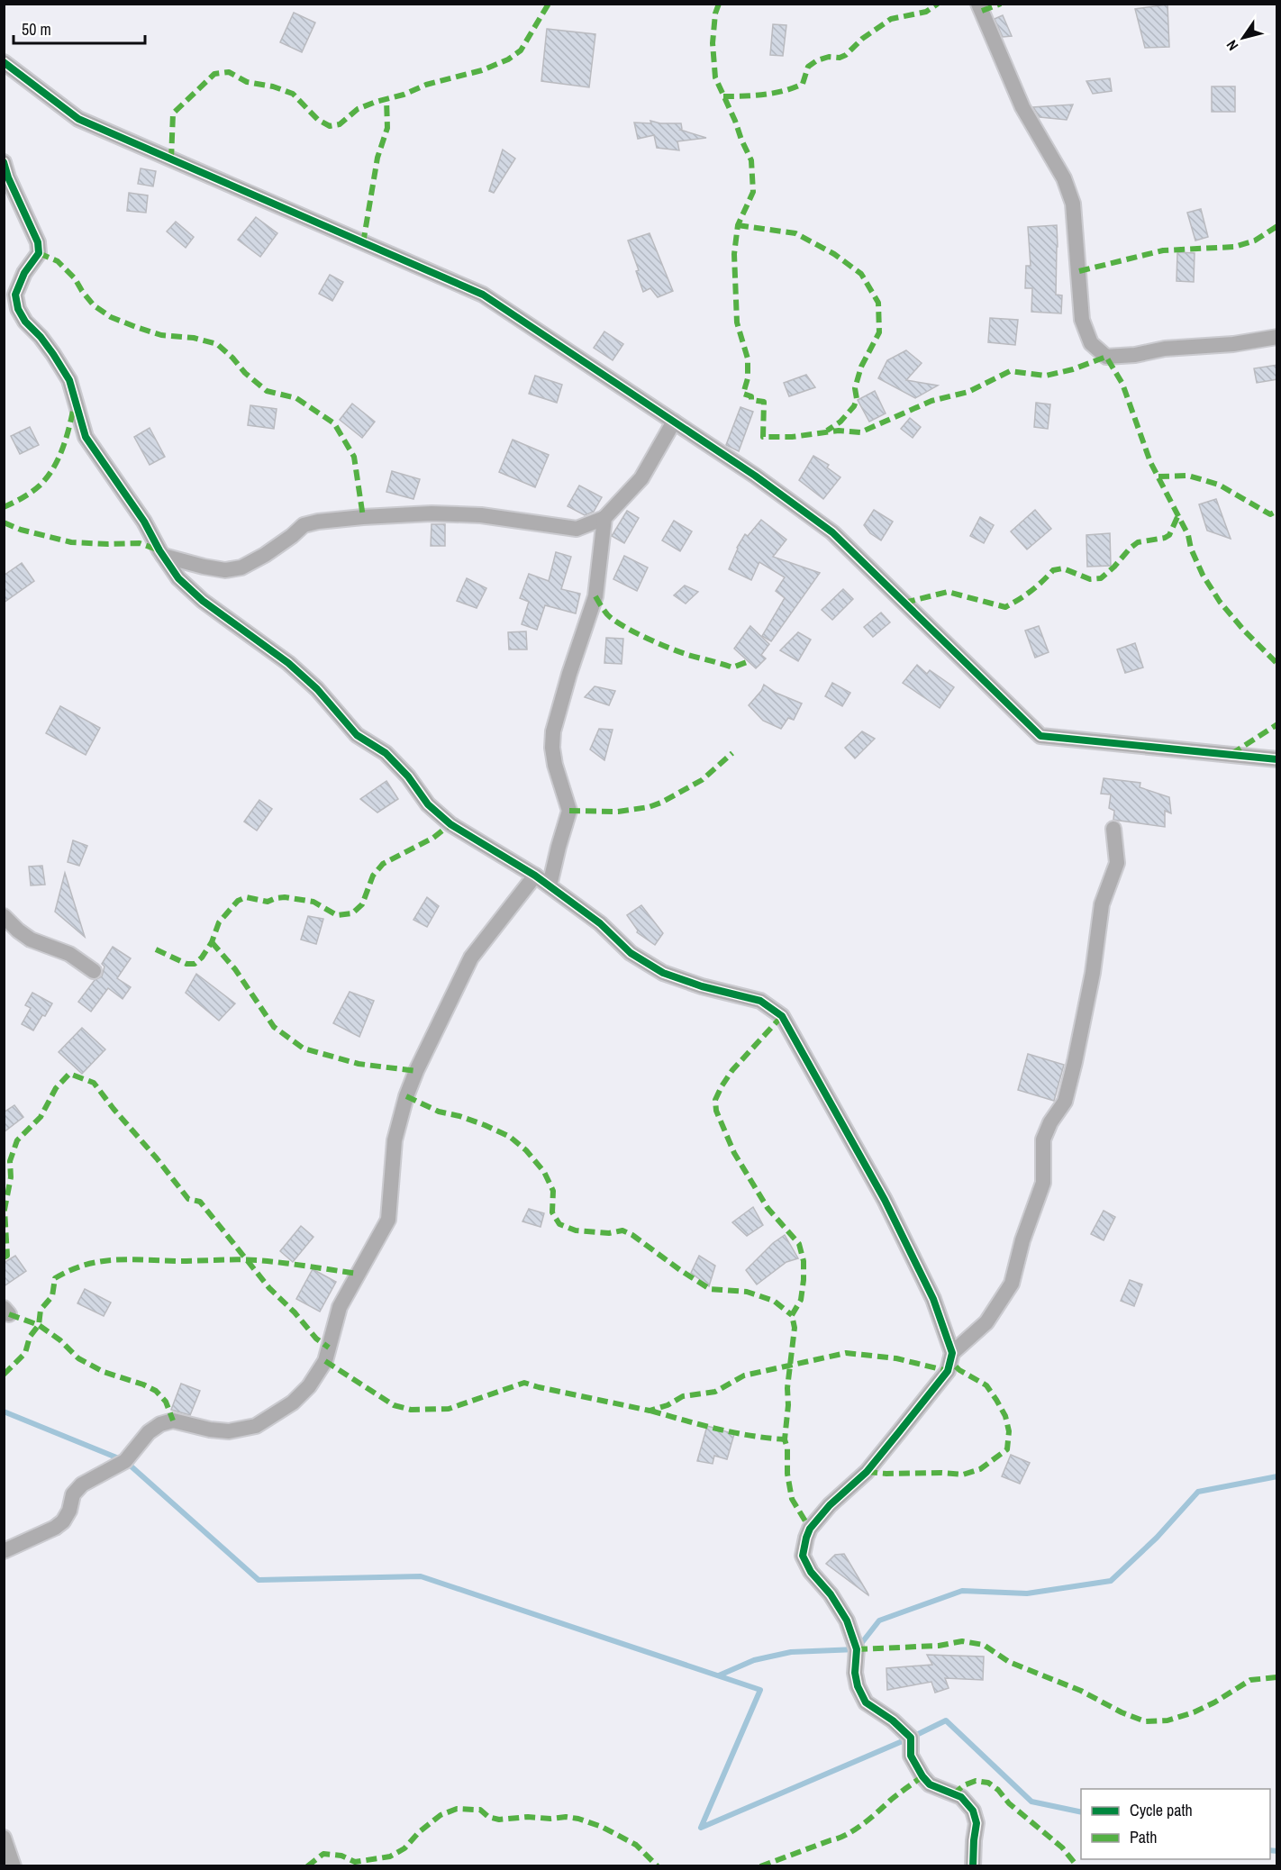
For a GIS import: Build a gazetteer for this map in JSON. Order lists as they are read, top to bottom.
{
  "legend": ["Cycle path", "Path"],
  "scale_bar": "50 m",
  "north": "bottom left"
}
